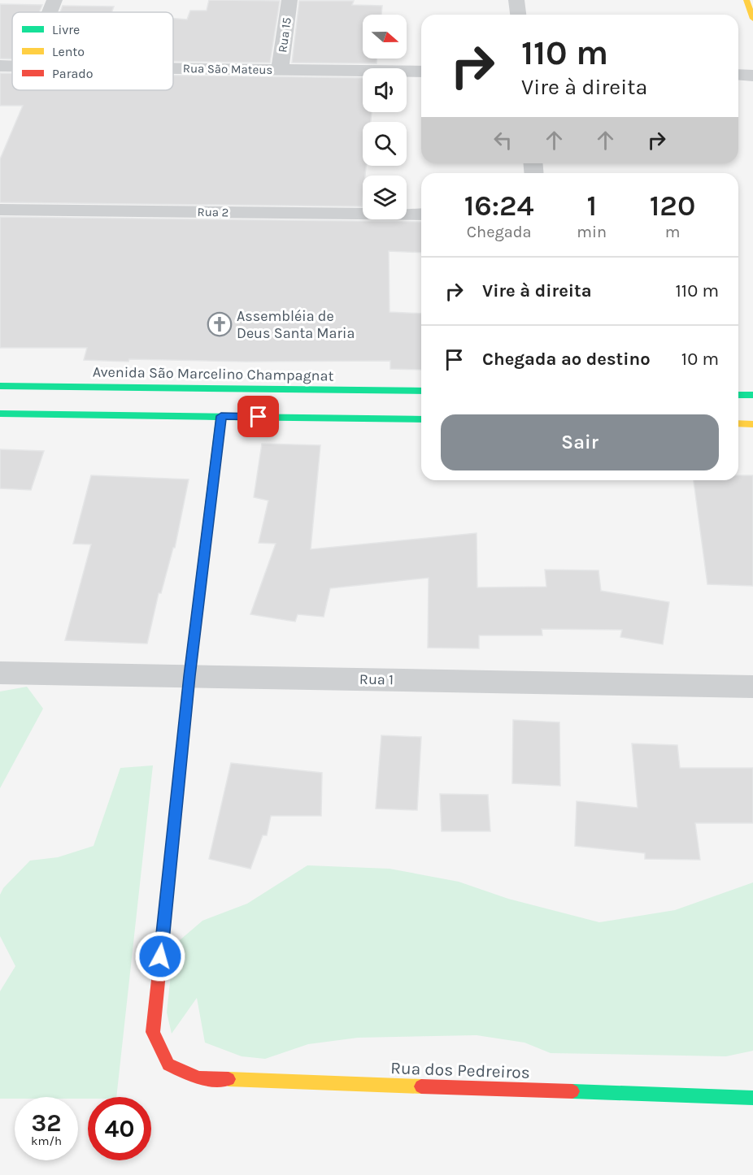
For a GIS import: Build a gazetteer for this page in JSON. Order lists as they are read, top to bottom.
{
  "streets": {
    "street": [
      "Rua 15",
      "Rua São Mateus",
      "Rua 2",
      "Avenida São Marcelino Champagnat",
      "Rua 1",
      "Rua dos Pedreiros"
    ]
  },
  "crossings": [
    ["Rua 15", "Rua São Mateus"],
    ["Rua 1", "Rua dos Pedreiros"]
  ],
  "places": {
    "church": ["Assembléia de Deus Santa Maria"]
  },
  "legend": ["Livre", "Lento", "Parado"],
  "north": "right",
  "page": {
    "turn": ["110 m", "Vire à direita"],
    "eta": [
      "16:24",
      "Chegada",
      "1",
      "min",
      "120",
      "m"
    ],
    "list": [
      {
        "name": "Vire à direita",
        "value": "110 m"
      },
      {
        "name": "Chegada ao destino",
        "value": "10 m"
      }
    ],
    "buttons": "Sair",
    "speed": "32 km/h",
    "limit": "40"
  }
}
